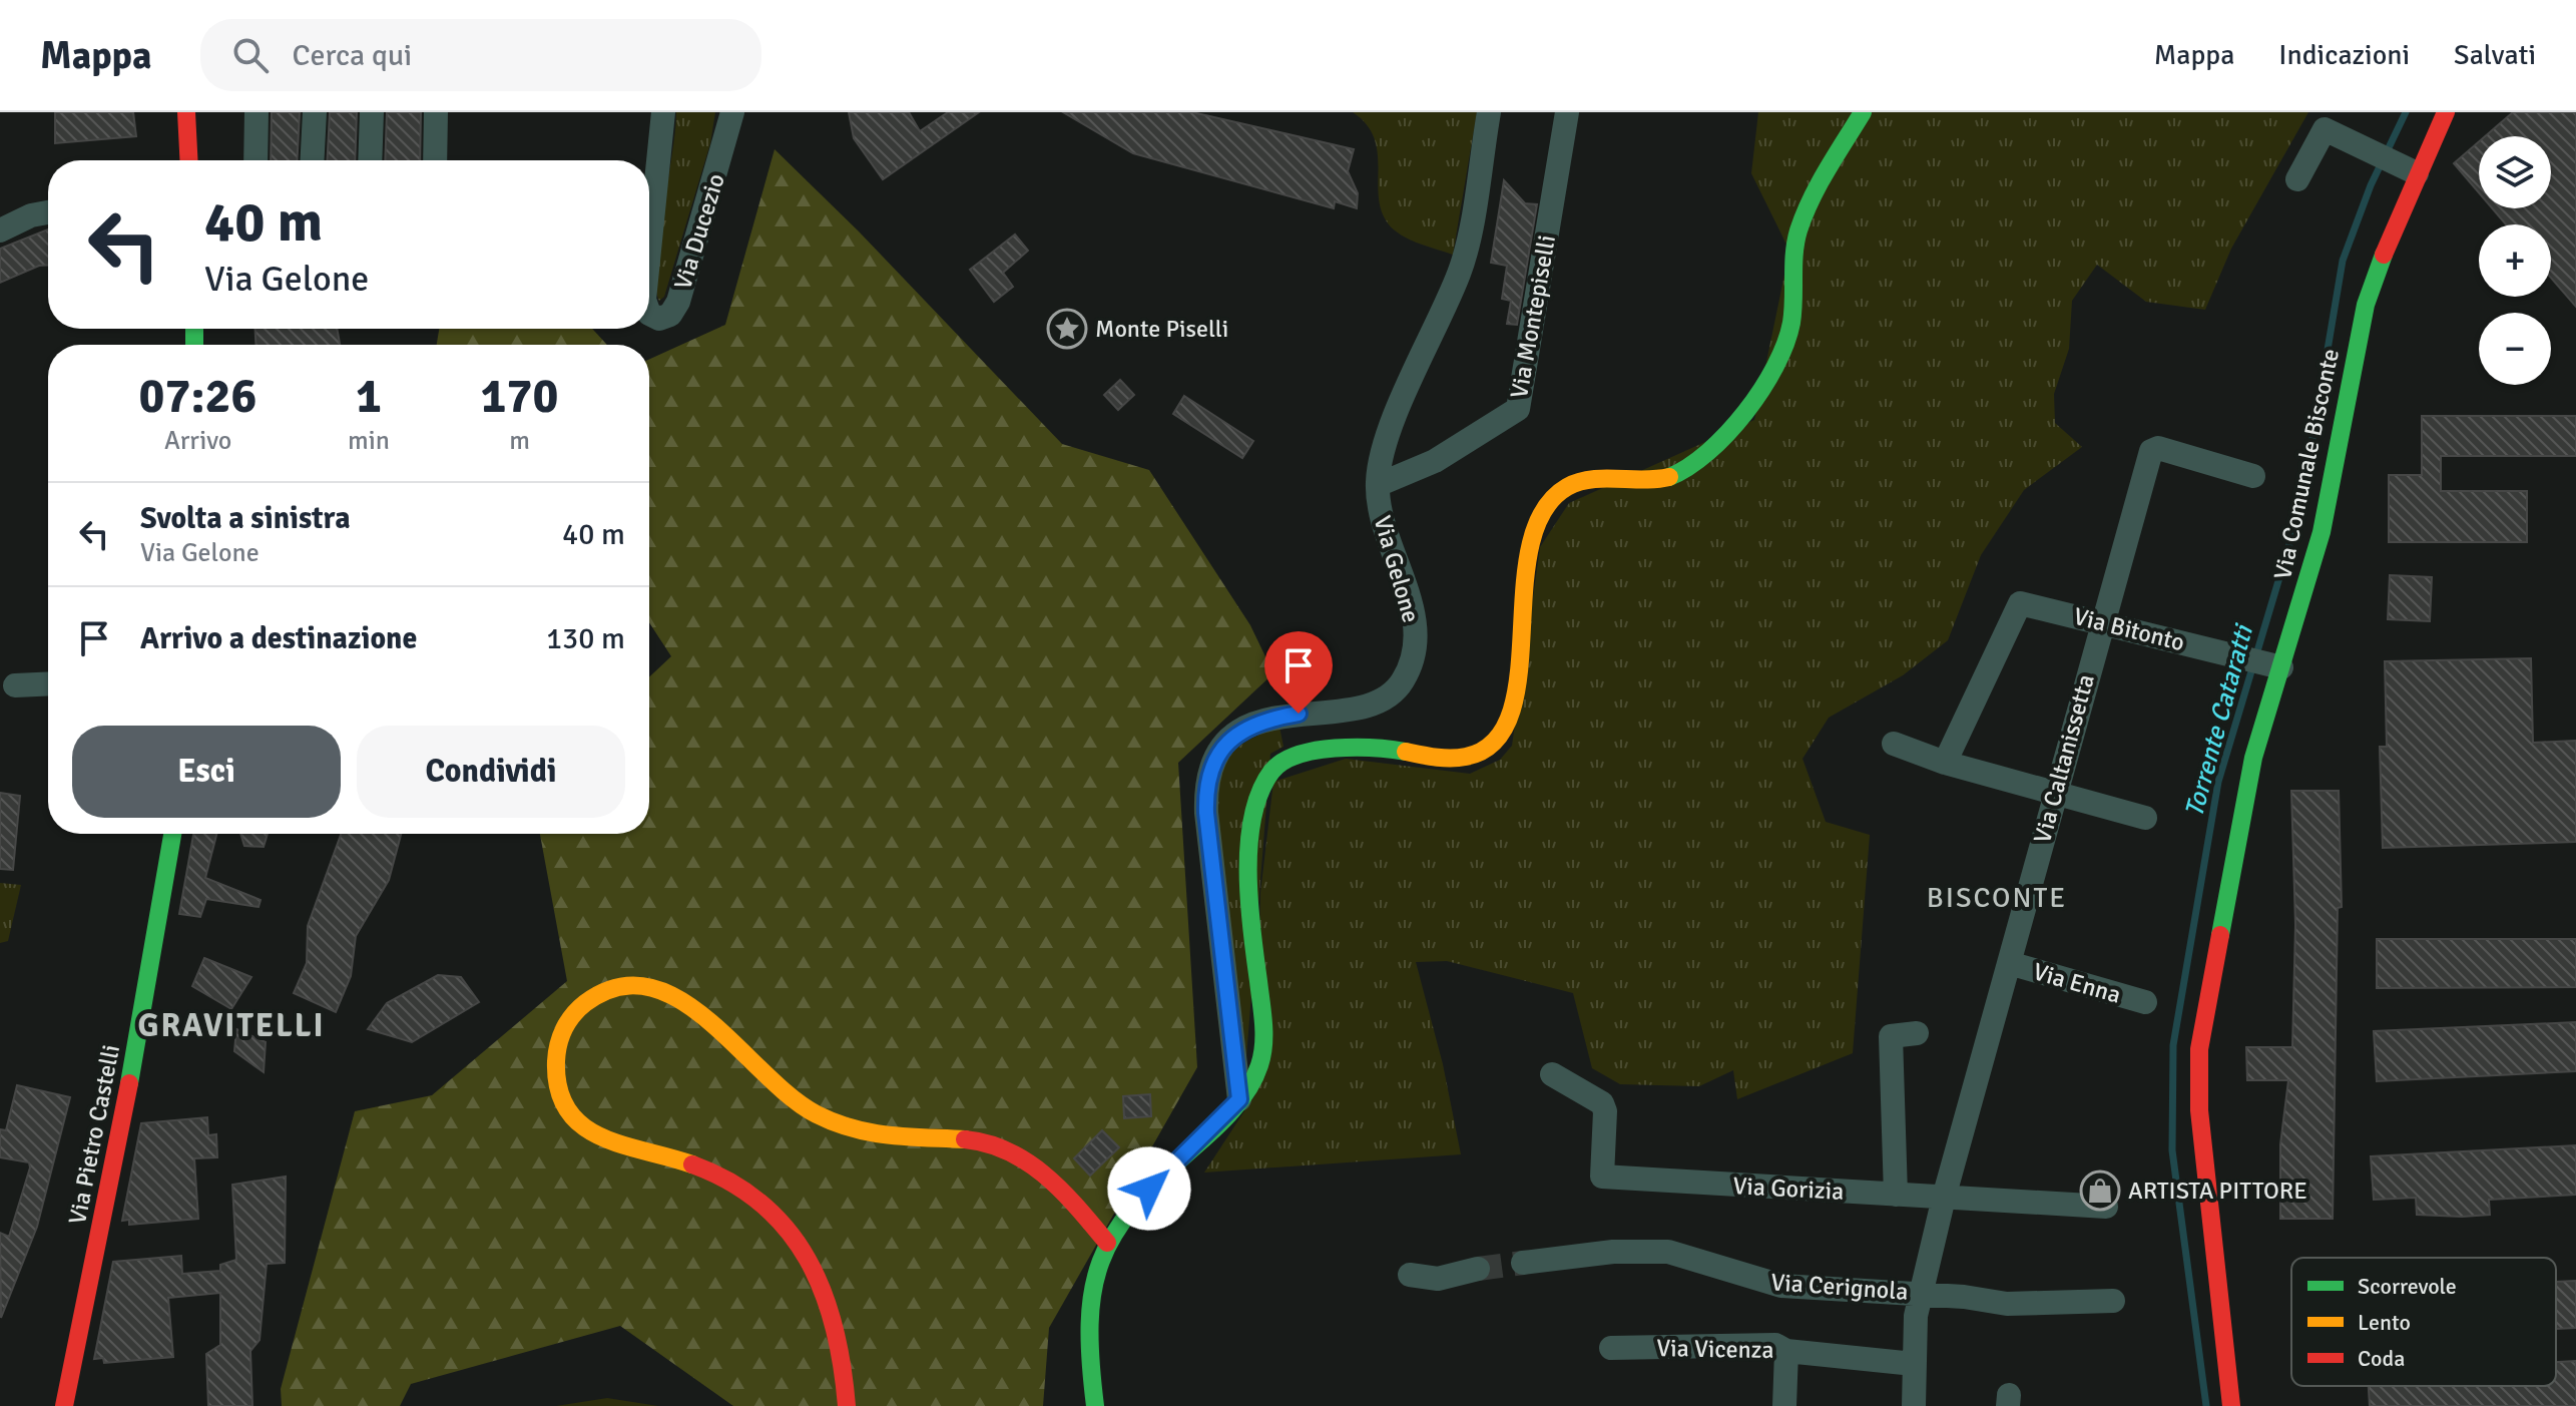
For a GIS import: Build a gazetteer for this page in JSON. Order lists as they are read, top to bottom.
{
  "streets": {
    "street": [
      "Via Ducezio",
      "Via Montepiselli",
      "Via Comunale Bisconte",
      "Via Gelone",
      "Via Bitonto",
      "Via Caltanissetta",
      "Via Enna",
      "Via Pietro Castelli",
      "Via Gorizia",
      "Via Cerignola",
      "Via Vicenza"
    ]
  },
  "crossings": [
    ["Via Montepiselli", "Via Gelone"],
    ["Via Comunale Bisconte", "Via Bitonto"],
    ["Via Bitonto", "Via Caltanissetta"],
    ["Via Caltanissetta", "Via Enna"],
    ["Via Caltanissetta", "Via Gorizia"],
    ["Via Caltanissetta", "Via Cerignola"],
    ["Via Caltanissetta", "Via Vicenza"]
  ],
  "districts": ["BISCONTE", "GRAVITELLI"],
  "water": ["Torrente Cataratti"],
  "places": {
    "place": ["Monte Piselli"],
    "shop": ["ARTISTA PITTORE"]
  },
  "legend": ["Scorrevole", "Lento", "Coda"],
  "page": {
    "header": "Mappa",
    "search": "Cerca qui",
    "nav": ["Mappa", "Indicazioni", "Salvati"],
    "map_buttons": ["+", "−"],
    "turn": ["40 m", "Via Gelone"],
    "eta": [
      "07:26",
      "Arrivo",
      "1",
      "min",
      "170",
      "m"
    ],
    "list": [
      {
        "name": "Svolta a sinistra",
        "note": "Via Gelone",
        "value": "40 m"
      },
      {
        "name": "Arrivo a destinazione",
        "value": "130 m"
      }
    ],
    "buttons": ["Esci", "Condividi"]
  }
}
